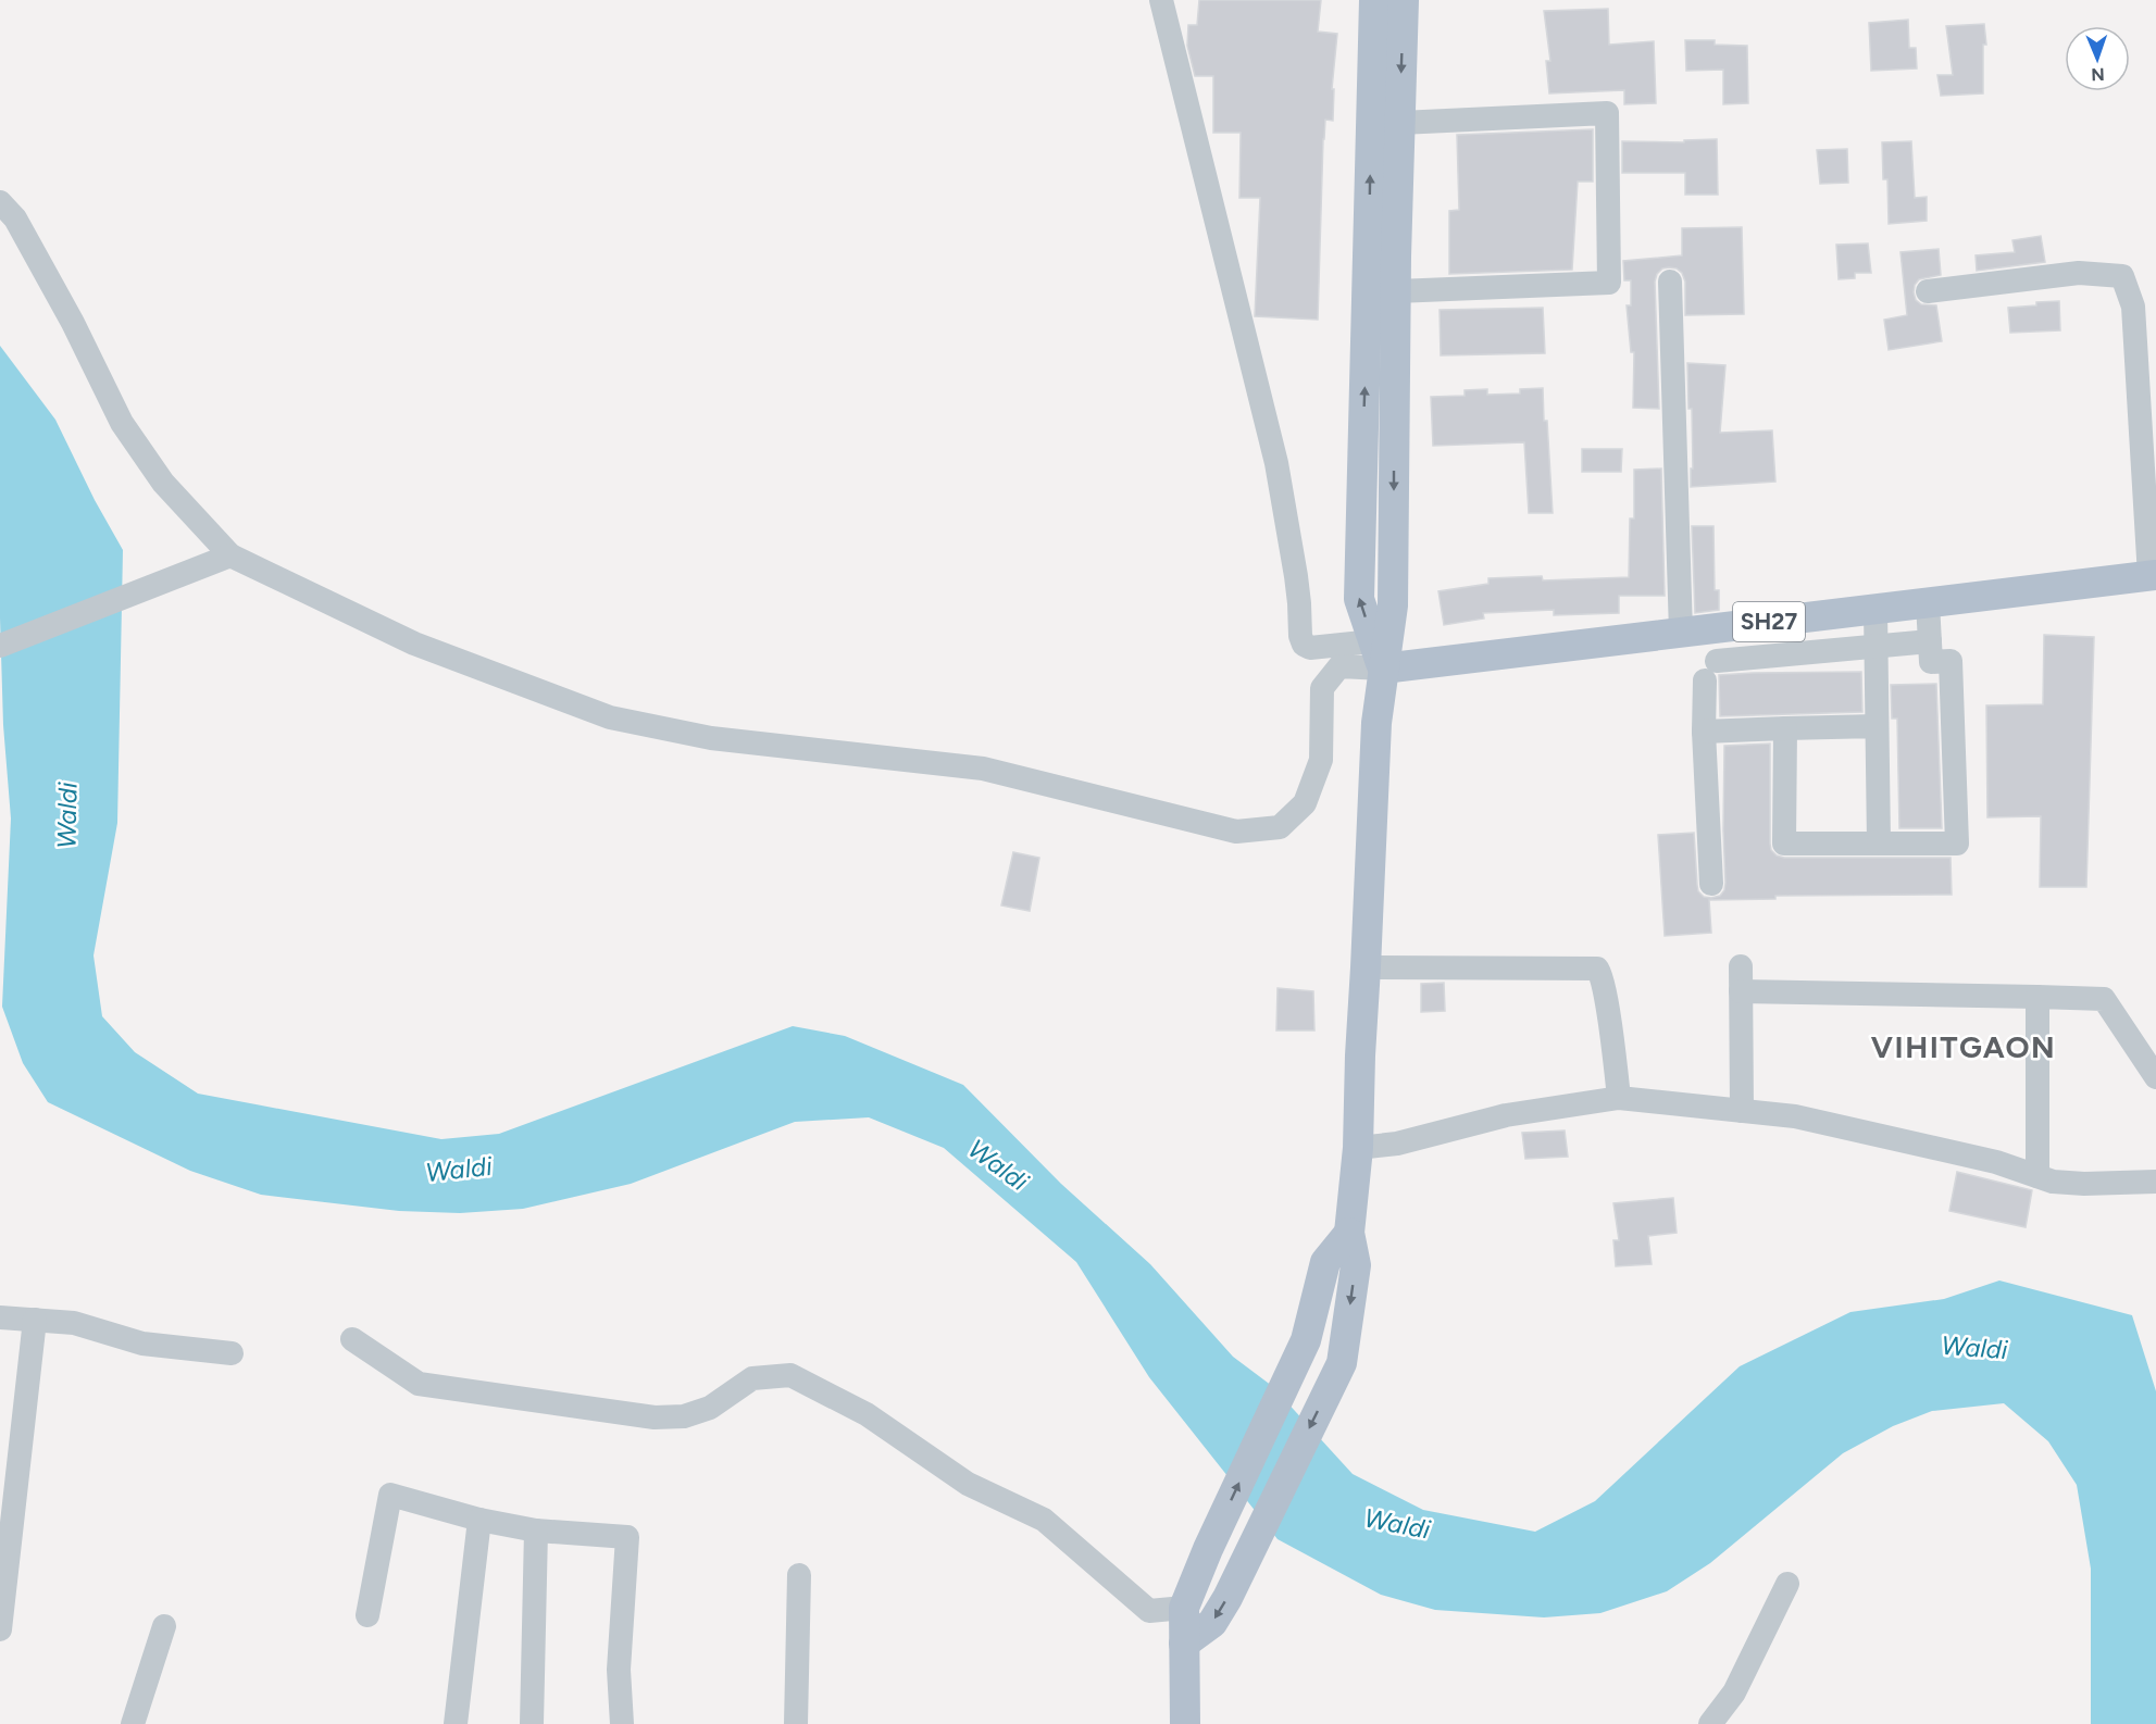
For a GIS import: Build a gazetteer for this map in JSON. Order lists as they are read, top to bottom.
{
  "streets": {
    "main road": ["SH27"]
  },
  "districts": ["VIHITGAON"],
  "water": ["Waldi"],
  "north": "bottom"
}
